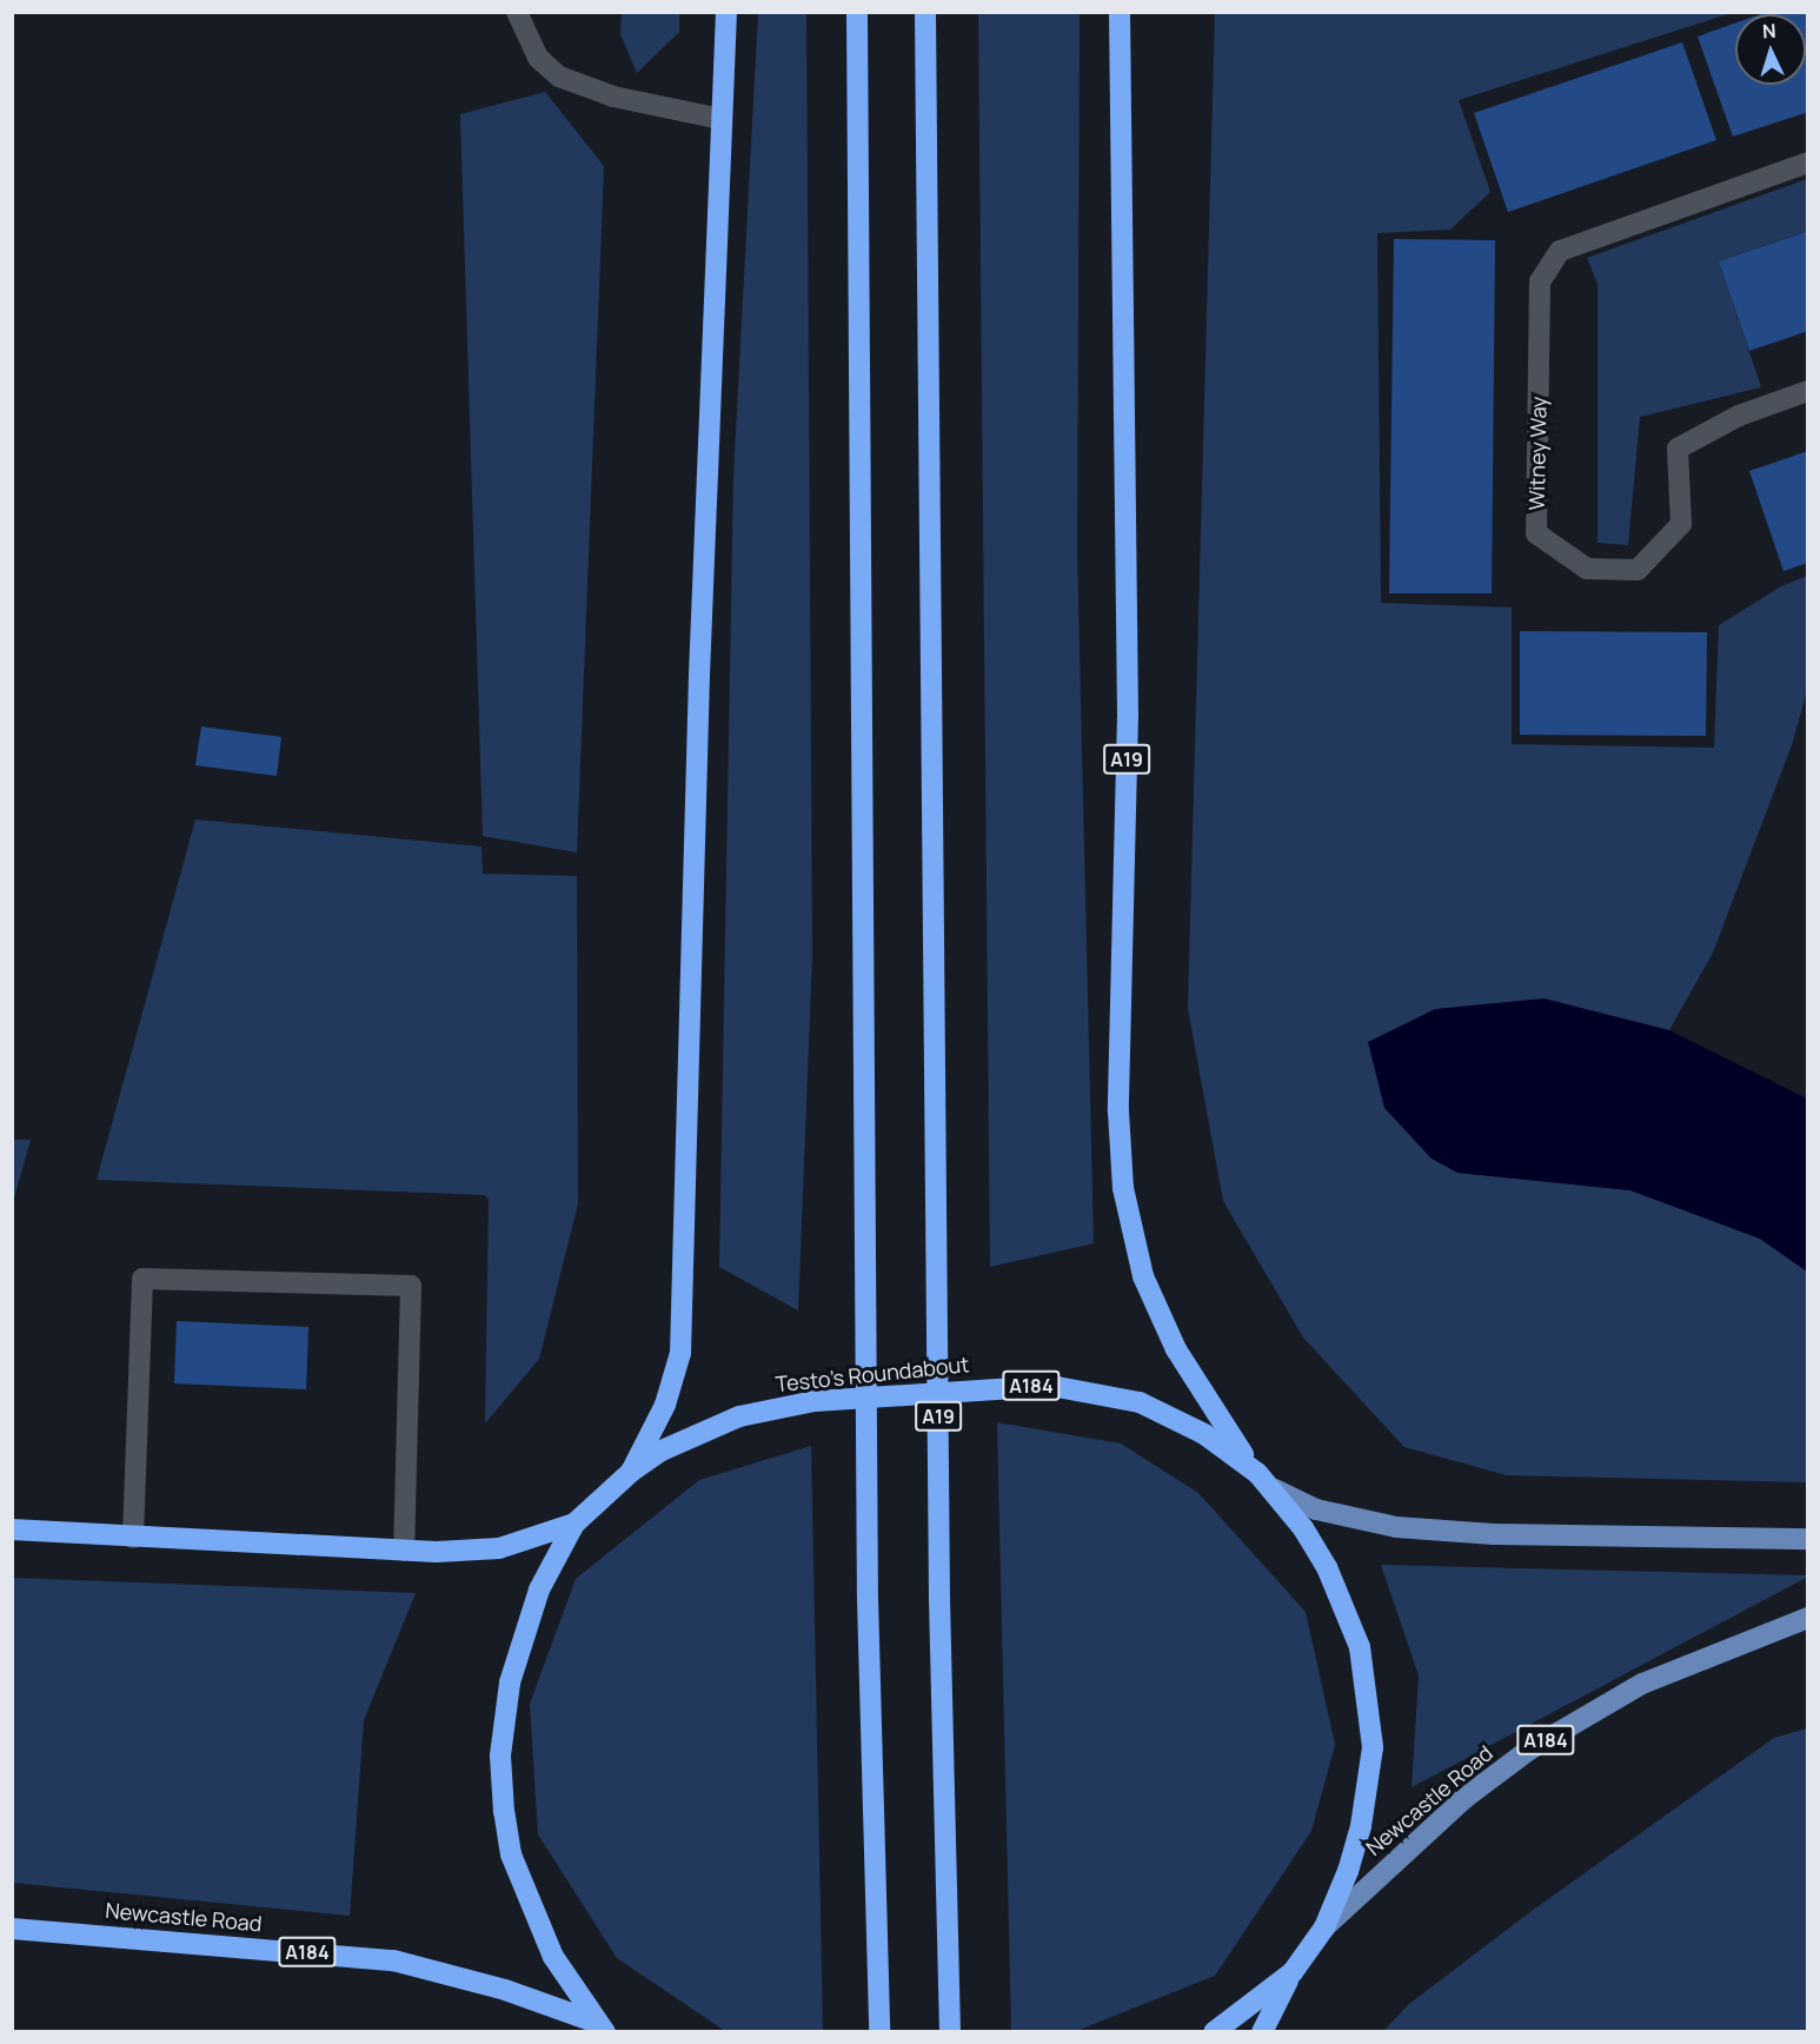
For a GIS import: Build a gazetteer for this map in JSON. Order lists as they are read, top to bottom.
{
  "streets": {
    "highway": [
      "A19",
      "Testo's Roundabout",
      "A184",
      "Newcastle Road"
    ],
    "lane": ["Witney Way"]
  },
  "crossings": [
    ["A19", "Testo's Roundabout"],
    ["Testo's Roundabout", "A184"],
    ["Testo's Roundabout", "Newcastle Road"]
  ],
  "north": "top"
}
